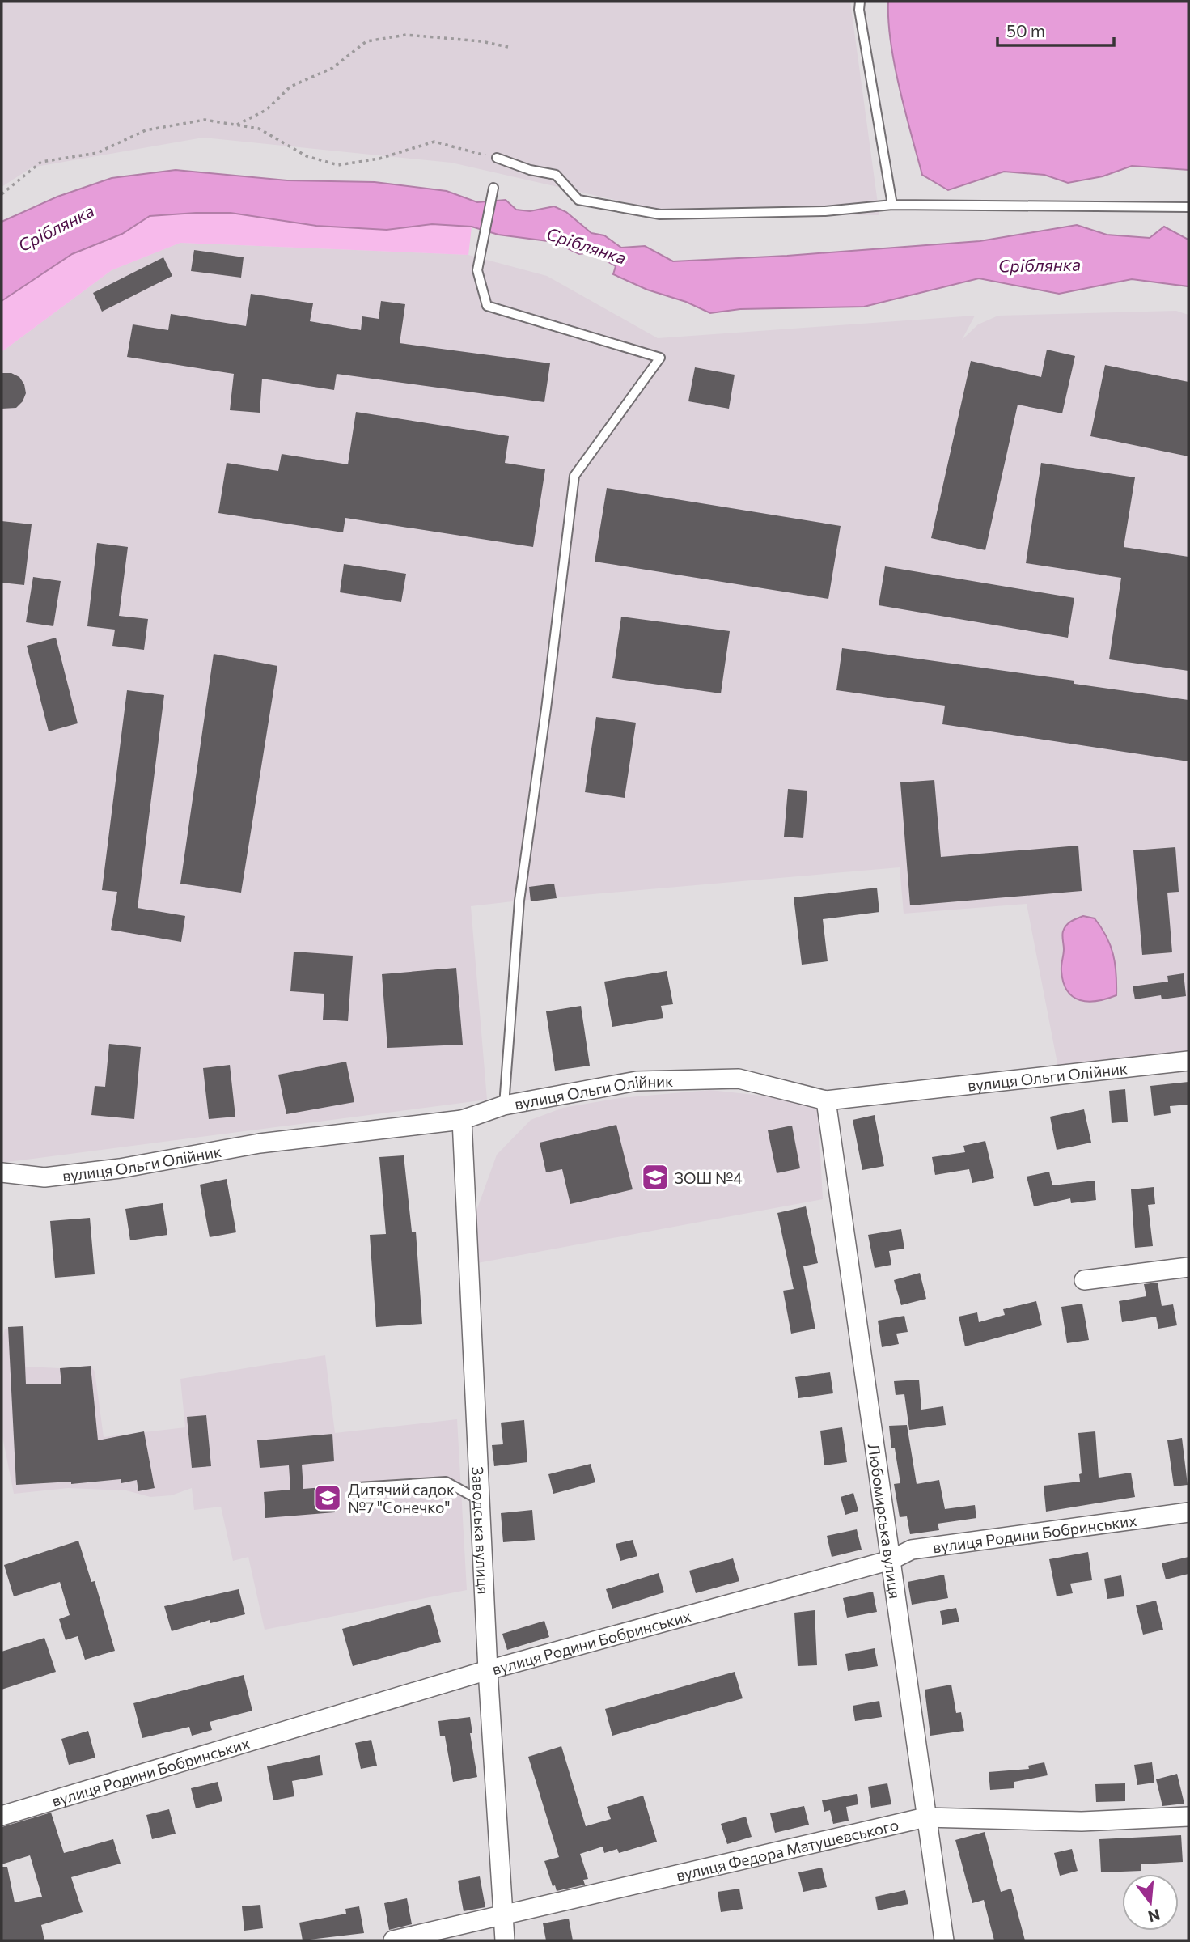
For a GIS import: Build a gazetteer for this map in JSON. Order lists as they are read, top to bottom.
{
  "streets": {
    "street": [
      "вулиця Ольги Олійник",
      "Любомирська вулиця",
      "Заводська вулиця",
      "вулиця Родини Бобринських",
      "вулиця Федора Матушевського"
    ]
  },
  "crossings": [
    ["вулиця Ольги Олійник", "Любомирська вулиця"],
    ["вулиця Ольги Олійник", "Заводська вулиця"],
    ["Любомирська вулиця", "вулиця Родини Бобринських"],
    ["Любомирська вулиця", "вулиця Федора Матушевського"],
    ["Заводська вулиця", "вулиця Родини Бобринських"],
    ["Заводська вулиця", "вулиця Федора Матушевського"]
  ],
  "water": ["Сріблянка"],
  "places": {
    "school or university": ["ЗОШ №4", "Дитячий садок №7 \"Сонечко\""]
  },
  "scale_bar": "50 m",
  "north": "bottom"
}
